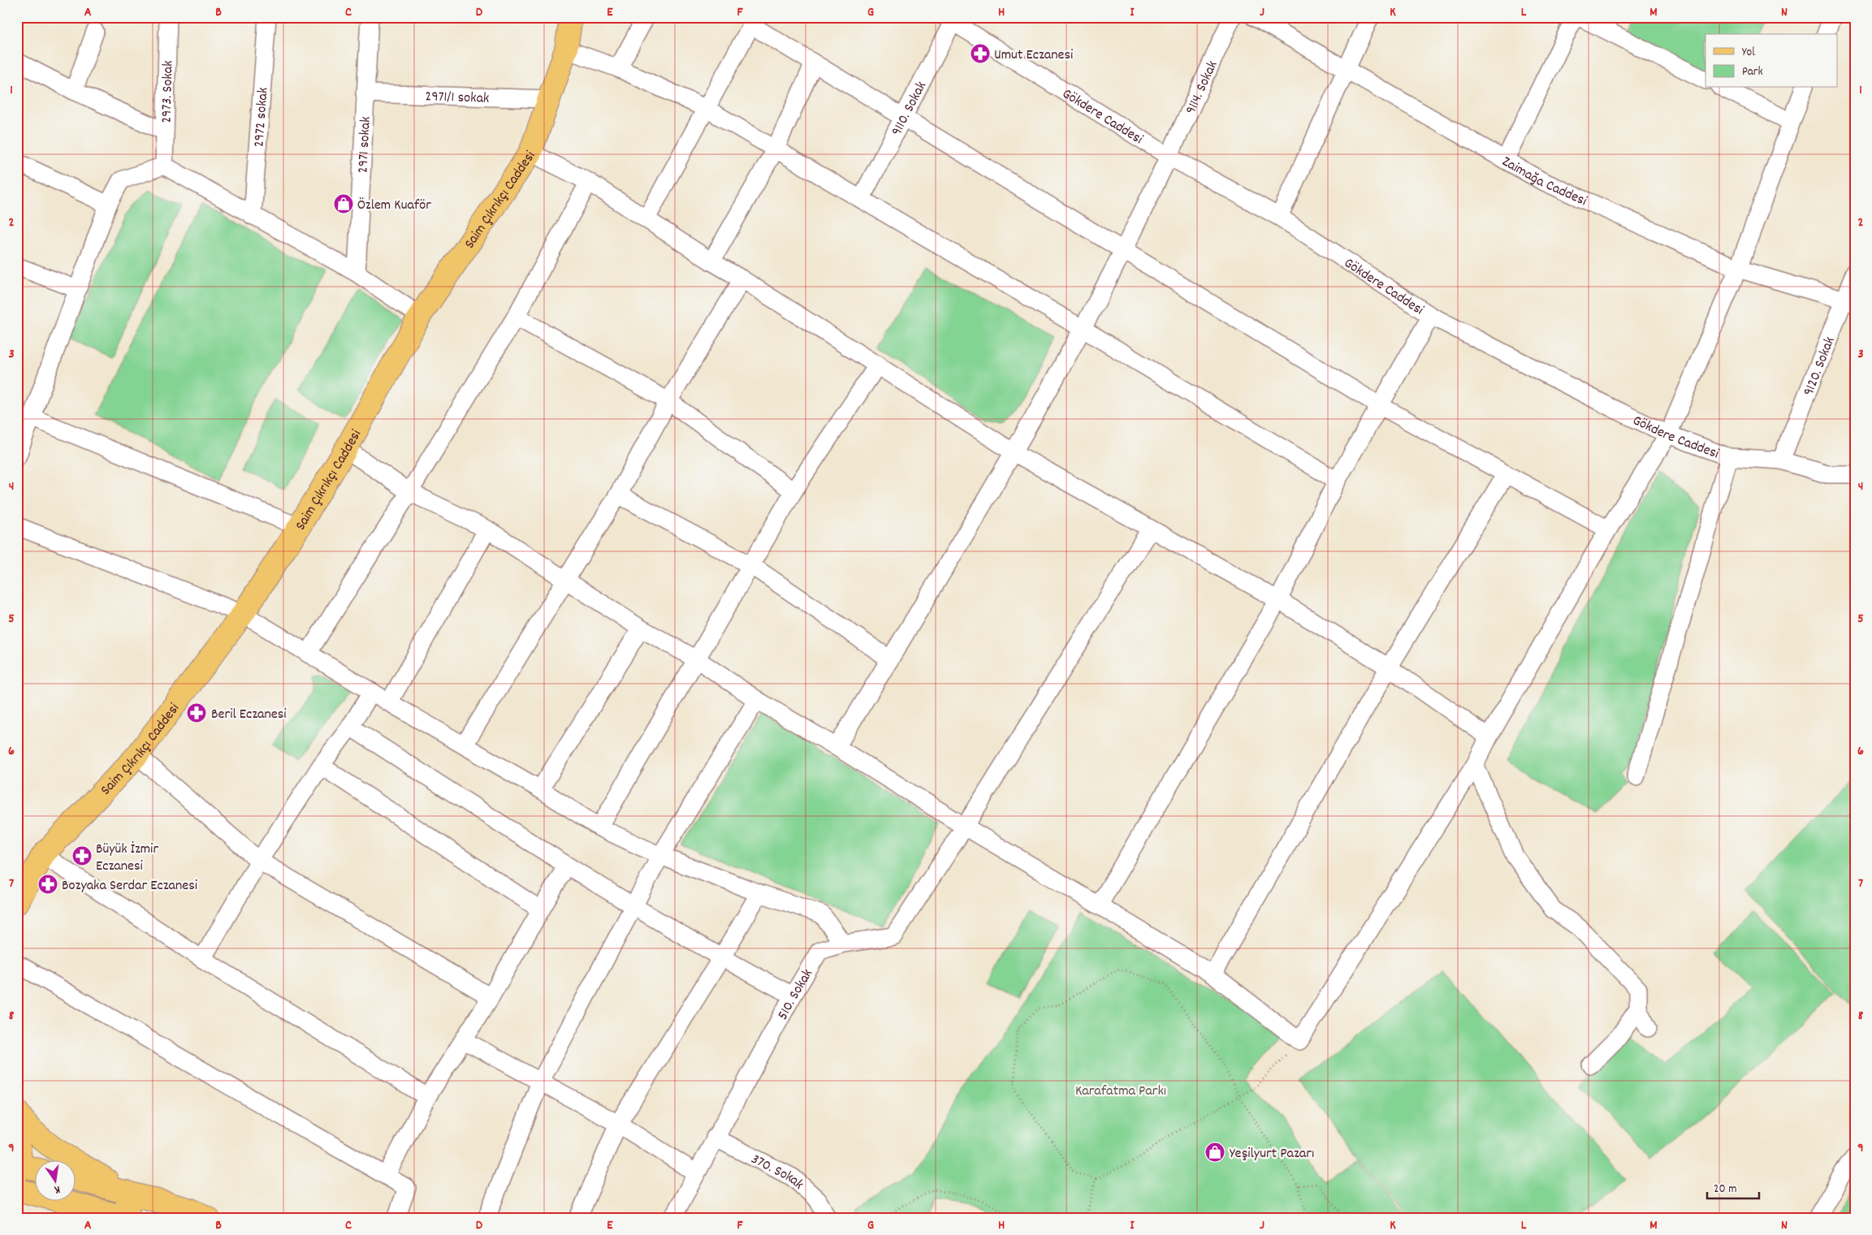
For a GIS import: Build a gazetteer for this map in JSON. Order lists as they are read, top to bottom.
{
  "streets": {
    "main road": ["Saim Çıkrıkçı Caddesi"],
    "street": [
      "9114. Sokak",
      "2973. Sokak",
      "2971/1 sokak",
      "9110. Sokak",
      "Gökdere Caddesi",
      "2972 sokak",
      "2971 sokak",
      "Zaimağa Caddesi",
      "9120. Sokak",
      "510. Sokak",
      "370. Sokak"
    ]
  },
  "crossings": [
    ["9114. Sokak", "Gökdere Caddesi"],
    ["2971/1 sokak", "2971 sokak"],
    ["2971/1 sokak", "Saim Çıkrıkçı Caddesi"],
    ["9110. Sokak", "Gökdere Caddesi"],
    ["Gökdere Caddesi", "9120. Sokak"],
    ["Zaimağa Caddesi", "9120. Sokak"],
    ["510. Sokak", "370. Sokak"]
  ],
  "parks": ["Karafatma Parkı"],
  "places": {
    "pharmacy": [
      "Umut Eczanesi",
      "Beril Eczanesi",
      "Büyük İzmir Eczanesi",
      "Bozyaka Serdar Eczanesi"
    ],
    "shop": ["Özlem Kuaför", "Yeşilyurt Pazarı"]
  },
  "legend": ["Yol", "Park"],
  "scale_bar": "20 m",
  "north": "bottom",
  "grid": {
    "columns": [
      "A",
      "B",
      "C",
      "D",
      "E",
      "F",
      "G",
      "H",
      "I",
      "J",
      "K",
      "L",
      "M",
      "N"
    ],
    "rows": [
      "1",
      "2",
      "3",
      "4",
      "5",
      "6",
      "7",
      "8",
      "9"
    ]
  }
}
